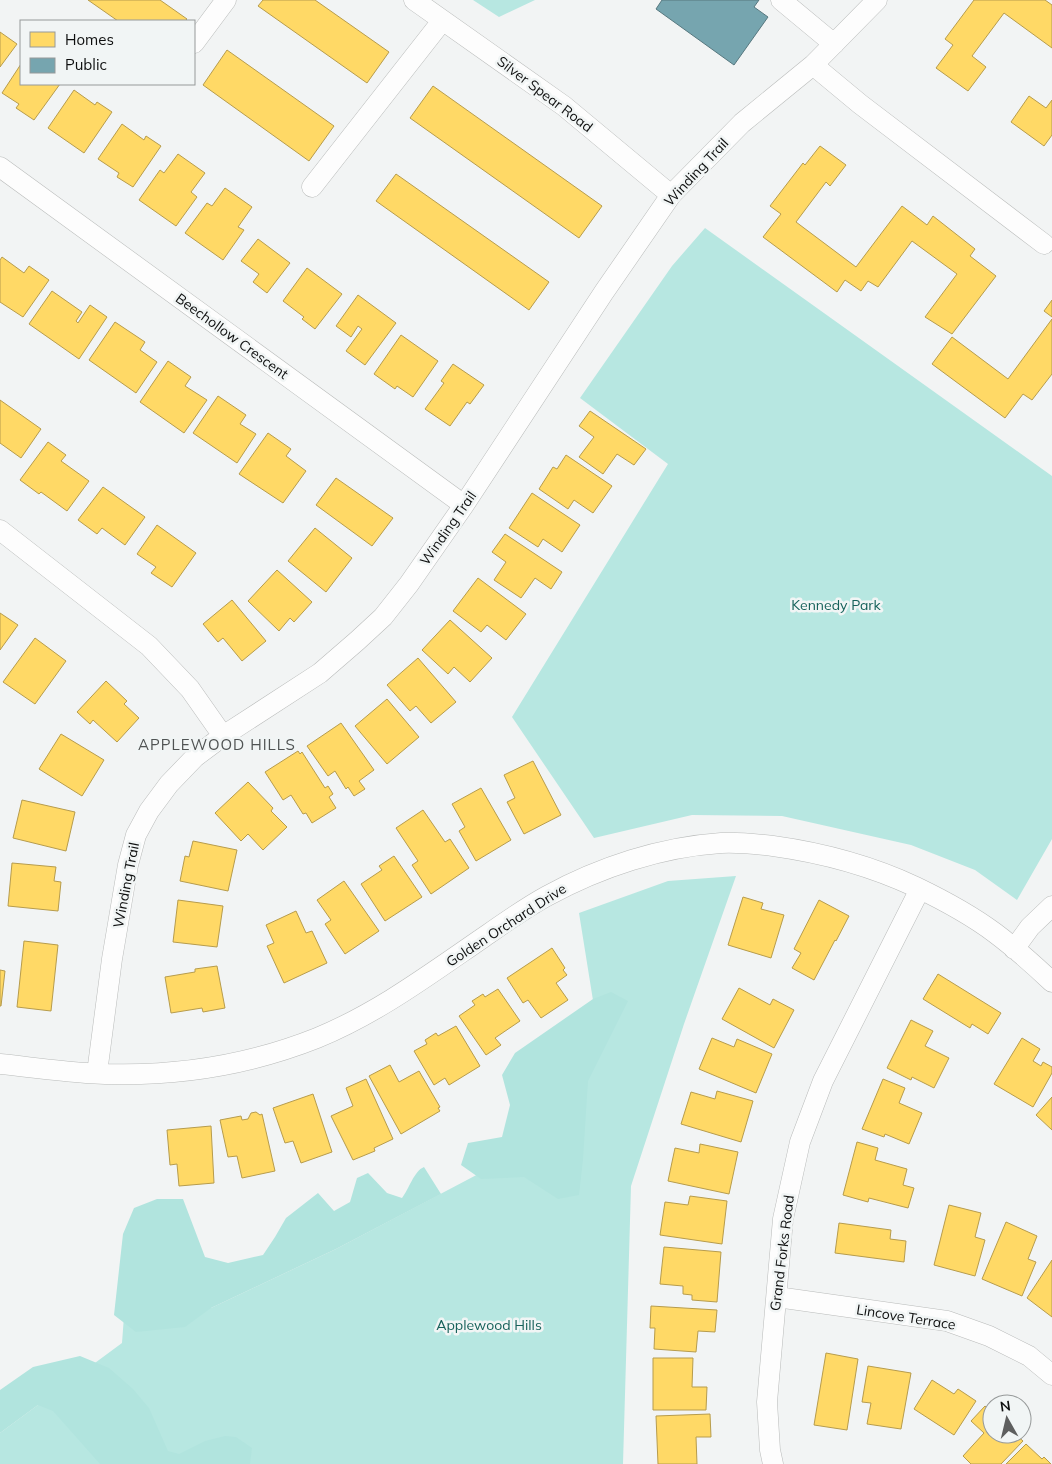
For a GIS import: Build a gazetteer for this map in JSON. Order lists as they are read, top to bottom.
{
  "streets": {
    "street": [
      "Silver Spear Road",
      "Winding Trail",
      "Beechollow Crescent",
      "Golden Orchard Drive",
      "Grand Forks Road",
      "Lincove Terrace"
    ]
  },
  "crossings": [
    ["Silver Spear Road", "Winding Trail"],
    ["Winding Trail", "Beechollow Crescent"],
    ["Winding Trail", "Golden Orchard Drive"],
    ["Golden Orchard Drive", "Grand Forks Road"],
    ["Grand Forks Road", "Lincove Terrace"]
  ],
  "districts": ["APPLEWOOD HILLS"],
  "parks": ["Kennedy Park", "Applewood Hills"],
  "legend": ["Homes", "Public"],
  "north": "top"
}
